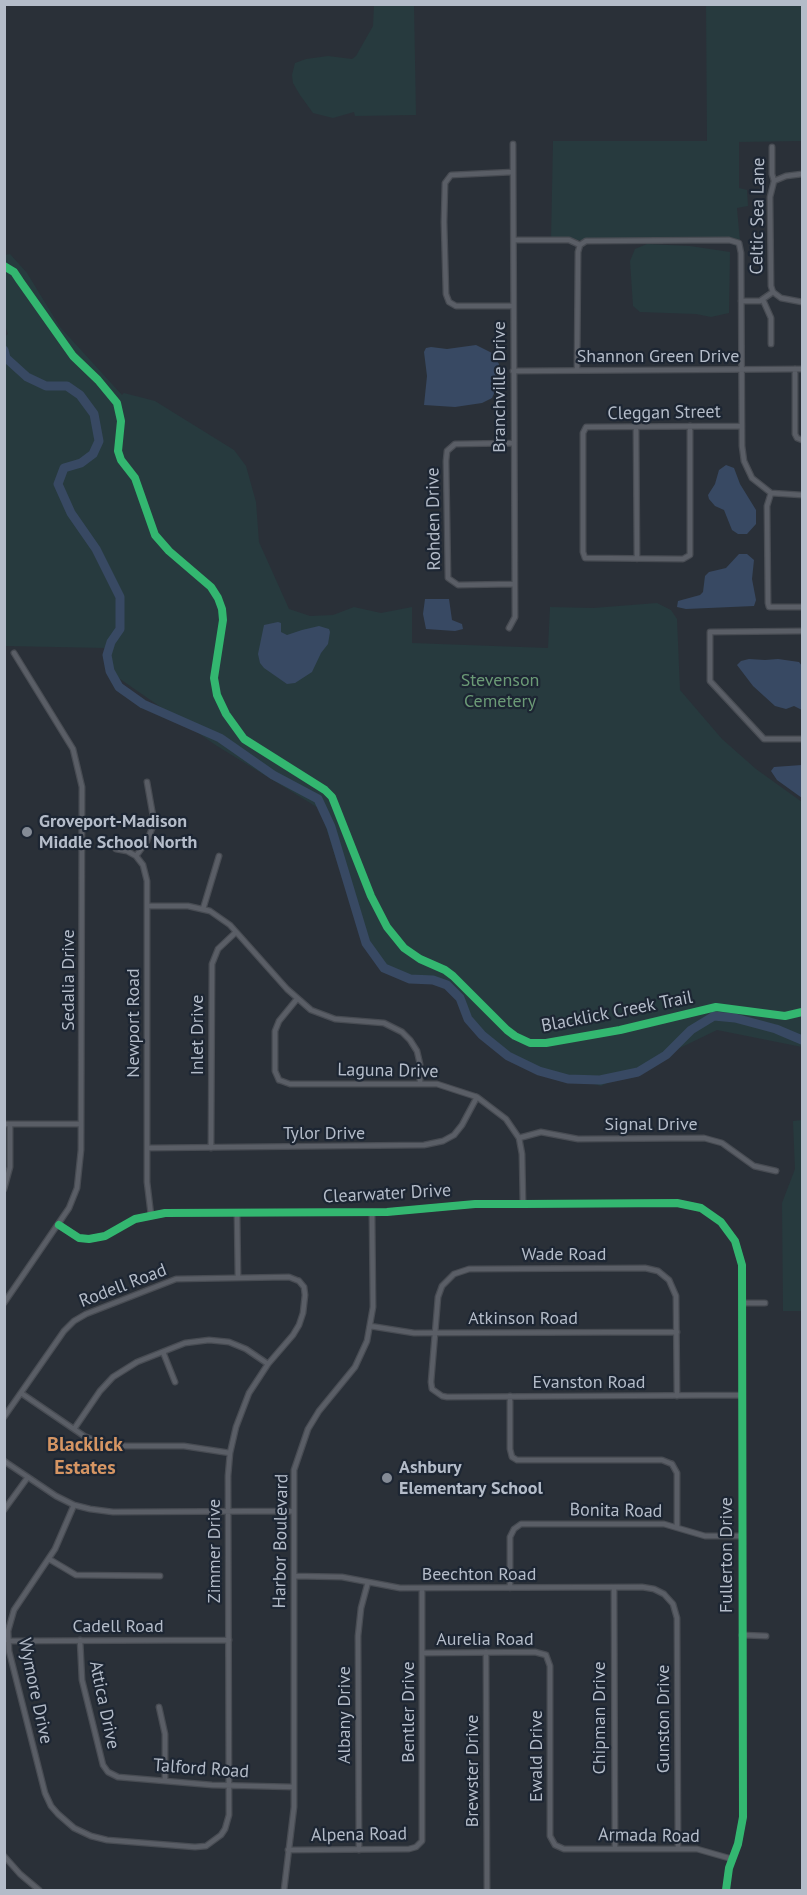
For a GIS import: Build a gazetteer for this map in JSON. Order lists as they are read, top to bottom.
{
  "streets": {
    "street": [
      "Celtic Sea Lane",
      "Shannon Green Drive",
      "Branchville Drive",
      "Cleggan Street",
      "Rohden Drive",
      "Sedalia Drive",
      "Newport Road",
      "Inlet Drive",
      "Laguna Drive",
      "Signal Drive",
      "Tylor Drive",
      "Clearwater Drive",
      "Wade Road",
      "Rodell Road",
      "Atkinson Road",
      "Evanston Road",
      "Bonita Road",
      "Harbor Boulevard",
      "Zimmer Drive",
      "Fullerton Drive",
      "Beechton Road",
      "Cadell Road",
      "Aurelia Road",
      "Wymore Drive",
      "Attica Drive",
      "Bentler Drive",
      "Albany Drive",
      "Chipman Drive",
      "Gunston Drive",
      "Ewald Drive",
      "Talford Road",
      "Brewster Drive",
      "Alpena Road",
      "Armada Road"
    ],
    "cycle path": ["Blacklick Creek Trail"]
  },
  "crossings": [
    ["Shannon Green Drive", "Branchville Drive"],
    ["Branchville Drive", "Rohden Drive"],
    ["Sedalia Drive", "Clearwater Drive"],
    ["Newport Road", "Tylor Drive"],
    ["Newport Road", "Clearwater Drive"],
    ["Inlet Drive", "Tylor Drive"],
    ["Laguna Drive", "Signal Drive"],
    ["Laguna Drive", "Tylor Drive"],
    ["Clearwater Drive", "Harbor Boulevard"],
    ["Clearwater Drive", "Fullerton Drive"],
    ["Wade Road", "Atkinson Road"],
    ["Rodell Road", "Zimmer Drive"],
    ["Atkinson Road", "Harbor Boulevard"],
    ["Evanston Road", "Fullerton Drive"],
    ["Bonita Road", "Fullerton Drive"],
    ["Harbor Boulevard", "Beechton Road"],
    ["Harbor Boulevard", "Talford Road"],
    ["Harbor Boulevard", "Alpena Road"],
    ["Zimmer Drive", "Cadell Road"],
    ["Zimmer Drive", "Wymore Drive"],
    ["Zimmer Drive", "Talford Road"],
    ["Fullerton Drive", "Armada Road"],
    ["Beechton Road", "Bentler Drive"],
    ["Beechton Road", "Albany Drive"],
    ["Beechton Road", "Chipman Drive"],
    ["Beechton Road", "Gunston Drive"],
    ["Cadell Road", "Wymore Drive"],
    ["Cadell Road", "Attica Drive"],
    ["Aurelia Road", "Bentler Drive"],
    ["Aurelia Road", "Ewald Drive"],
    ["Aurelia Road", "Brewster Drive"],
    ["Attica Drive", "Talford Road"],
    ["Bentler Drive", "Alpena Road"],
    ["Albany Drive", "Alpena Road"],
    ["Chipman Drive", "Armada Road"],
    ["Gunston Drive", "Armada Road"],
    ["Ewald Drive", "Armada Road"]
  ],
  "districts": ["Blacklick Estates"],
  "parks": ["Stevenson Cemetery"],
  "places": ["Groveport-Madison Middle School North", "Ashbury Elementary School"]
}
